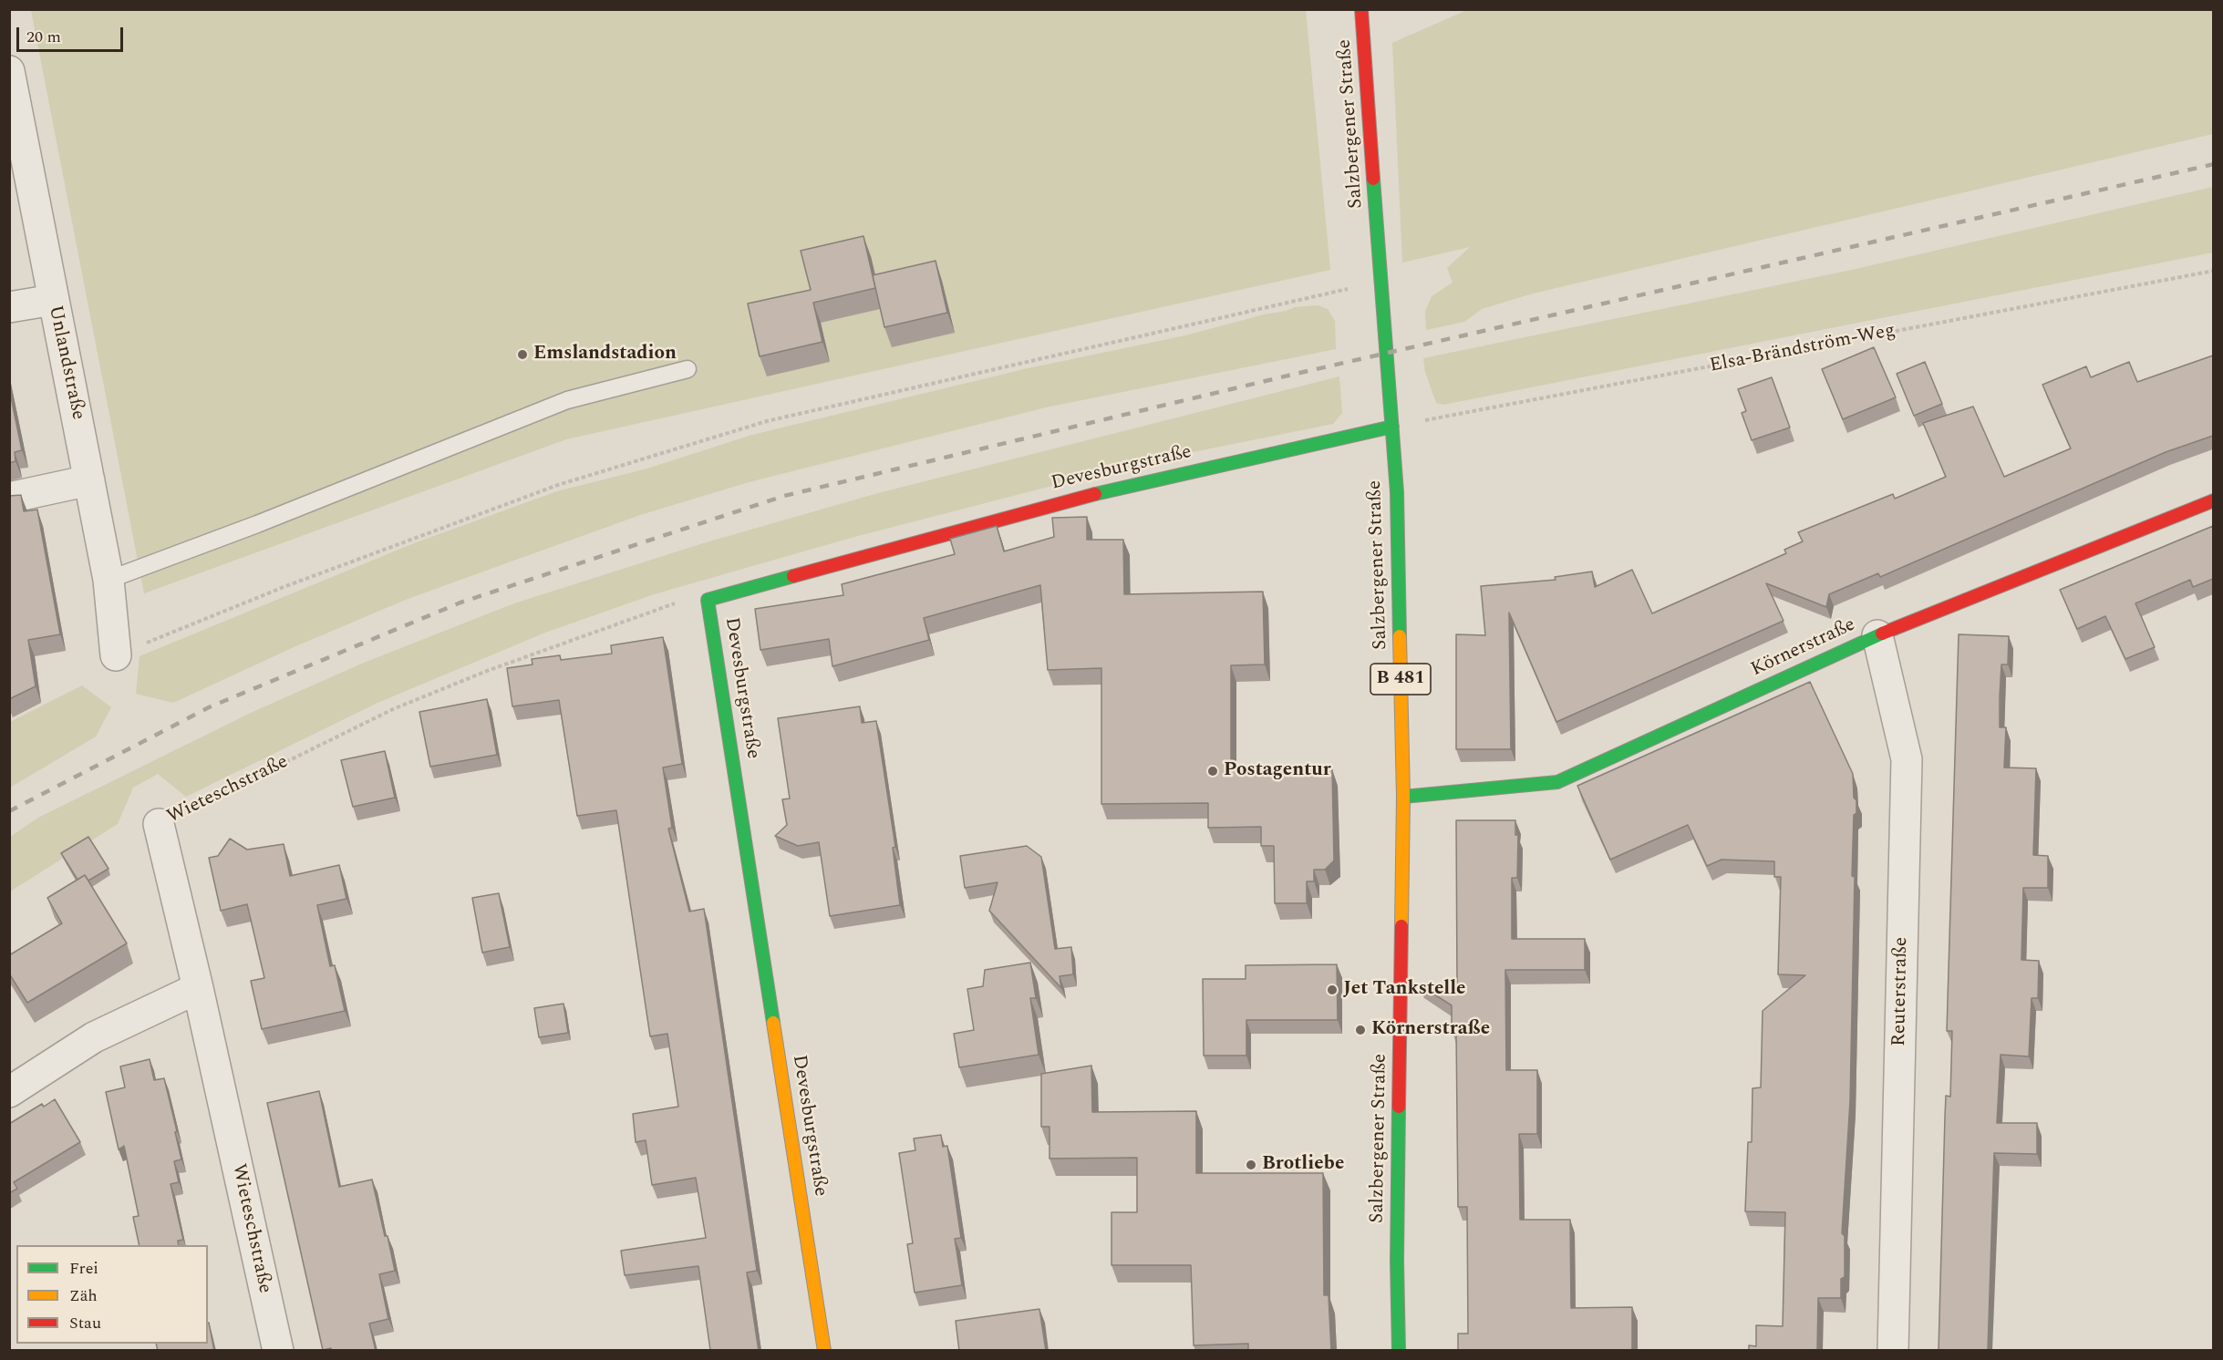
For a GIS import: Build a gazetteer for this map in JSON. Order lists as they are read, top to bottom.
{
  "streets": {
    "street": [
      "Salzbergener Straße",
      "Unlandstraße",
      "Devesburgstraße",
      "Körnerstraße",
      "B 481",
      "Wieteschstraße",
      "Reuterstraße"
    ],
    "path": ["Elsa-Brändström-Weg"]
  },
  "crossings": [
    ["Salzbergener Straße", "Elsa-Brändström-Weg"],
    ["Salzbergener Straße", "Devesburgstraße"],
    ["Salzbergener Straße", "Körnerstraße"],
    ["Elsa-Brändström-Weg", "Devesburgstraße"],
    ["Devesburgstraße", "Wieteschstraße"],
    ["Körnerstraße", "Reuterstraße"]
  ],
  "places": [
    "Emslandstadion",
    "Postagentur",
    "Jet Tankstelle",
    "Körnerstraße",
    "Brotliebe"
  ],
  "legend": ["Frei", "Zäh", "Stau"],
  "scale_bar": "20 m"
}
